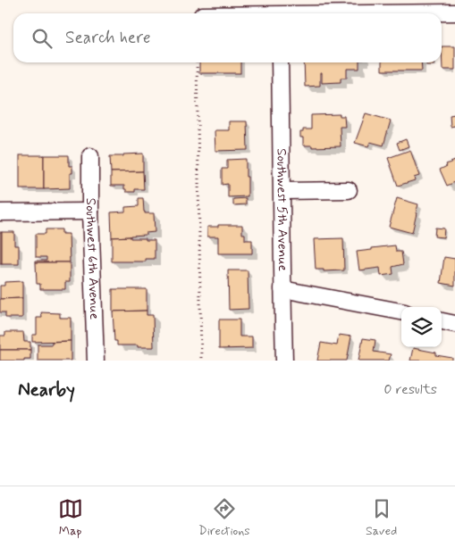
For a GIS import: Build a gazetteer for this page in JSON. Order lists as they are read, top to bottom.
{
  "streets": {
    "street": ["Southwest 5th Avenue", "Southwest 6th Avenue"]
  },
  "page": {
    "search": "Search here",
    "heading": ["Nearby", "0 results"],
    "nav": ["Map", "Directions", "Saved"]
  }
}
